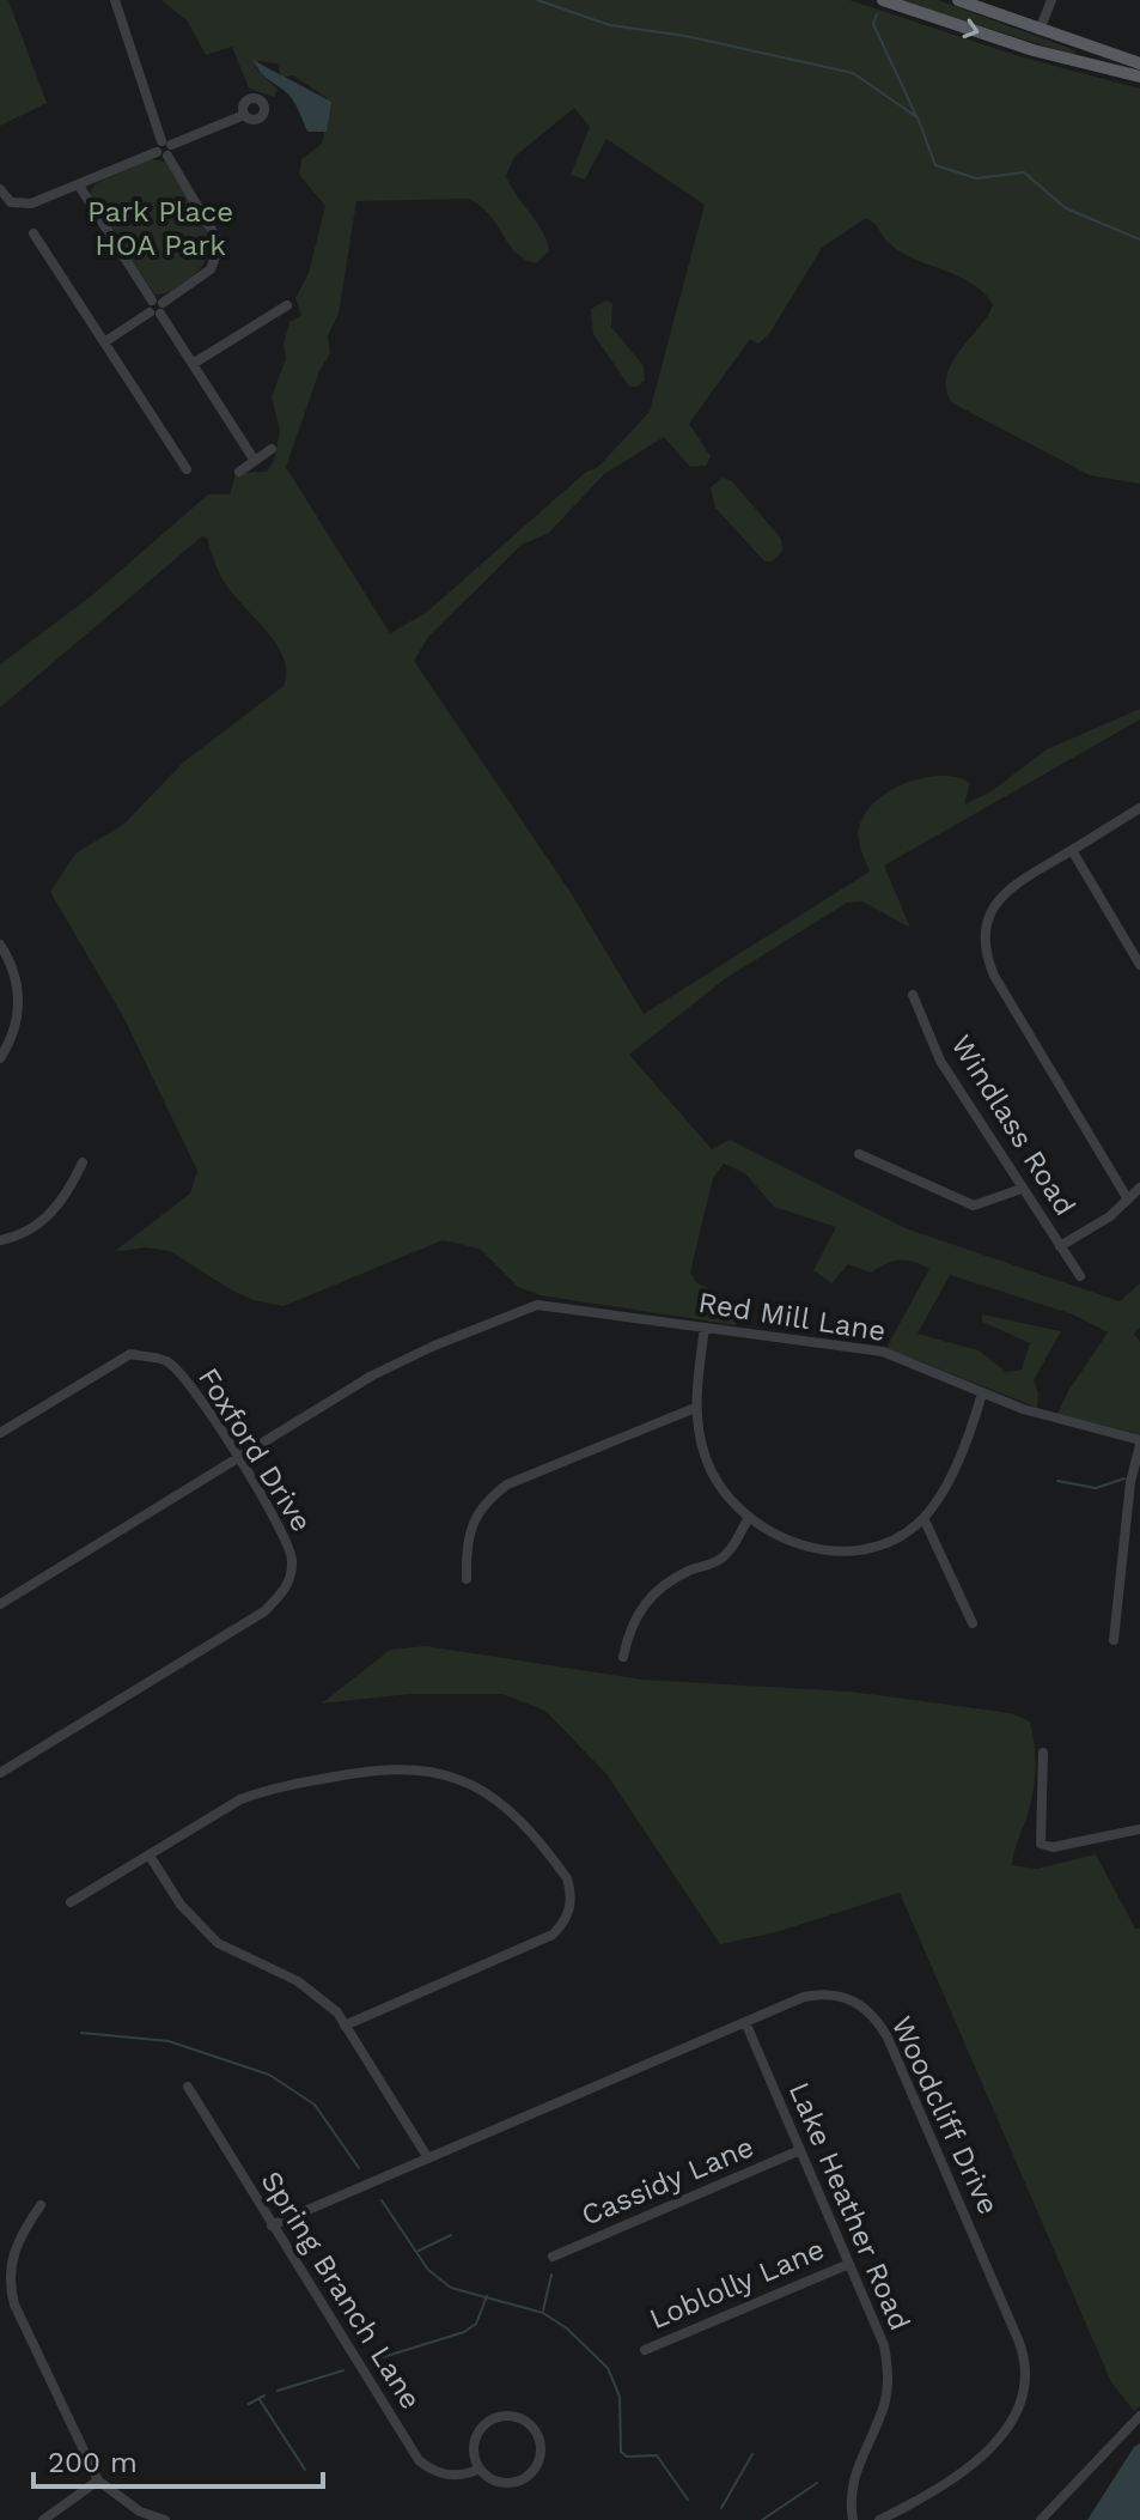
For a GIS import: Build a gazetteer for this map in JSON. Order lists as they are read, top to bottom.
{
  "streets": {
    "street": [
      "Windlass Road",
      "Red Mill Lane",
      "Foxford Drive",
      "Woodcliff Drive",
      "Cassidy Lane",
      "Lake Heather Road",
      "Loblolly Lane",
      "Spring Branch Lane"
    ]
  },
  "crossings": [
    ["Red Mill Lane", "Foxford Drive"],
    ["Woodcliff Drive", "Lake Heather Road"],
    ["Woodcliff Drive", "Spring Branch Lane"],
    ["Cassidy Lane", "Lake Heather Road"],
    ["Lake Heather Road", "Loblolly Lane"]
  ],
  "parks": ["Park Place HOA Park"],
  "scale_bar": "200 m"
}
